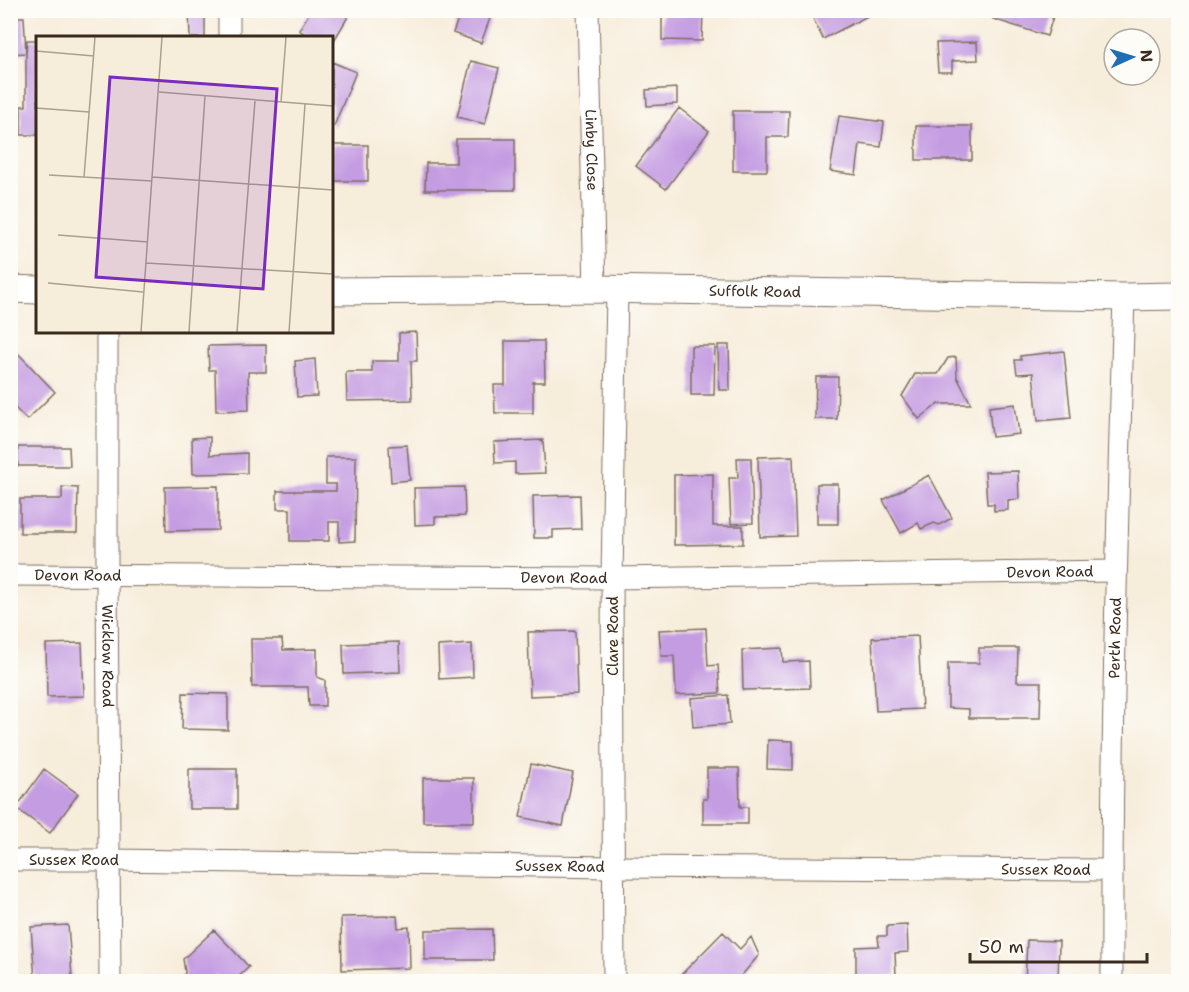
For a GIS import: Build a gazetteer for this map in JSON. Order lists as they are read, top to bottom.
{
  "streets": {
    "street": [
      "Linby Close",
      "Suffolk Road",
      "Devon Road",
      "Clare Road",
      "Perth Road",
      "Wicklow Road",
      "Sussex Road"
    ]
  },
  "crossings": [
    ["Linby Close", "Suffolk Road"],
    ["Linby Close", "Clare Road"],
    ["Suffolk Road", "Clare Road"],
    ["Suffolk Road", "Perth Road"],
    ["Devon Road", "Clare Road"],
    ["Devon Road", "Perth Road"],
    ["Devon Road", "Wicklow Road"],
    ["Clare Road", "Sussex Road"],
    ["Perth Road", "Sussex Road"],
    ["Wicklow Road", "Sussex Road"]
  ],
  "scale_bar": "50 m",
  "north": "right"
}
